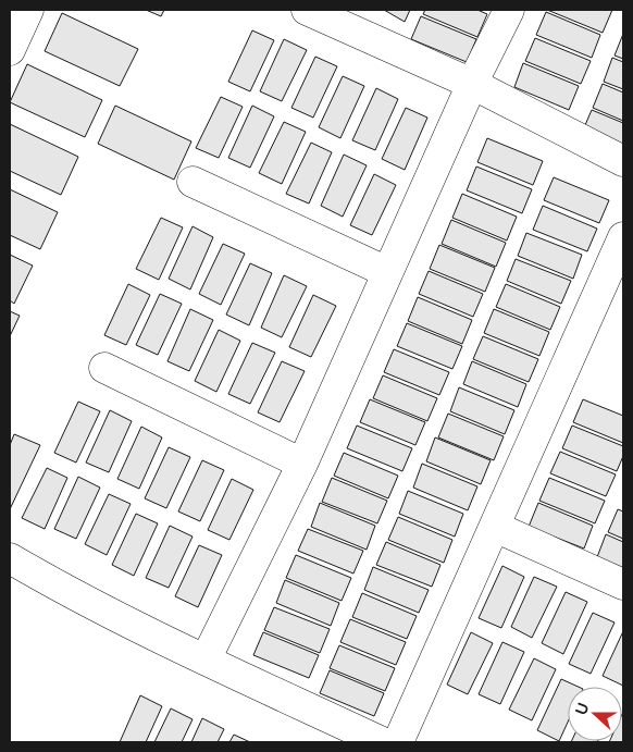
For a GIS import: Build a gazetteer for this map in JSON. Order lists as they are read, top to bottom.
{
  "north": "left"
}
